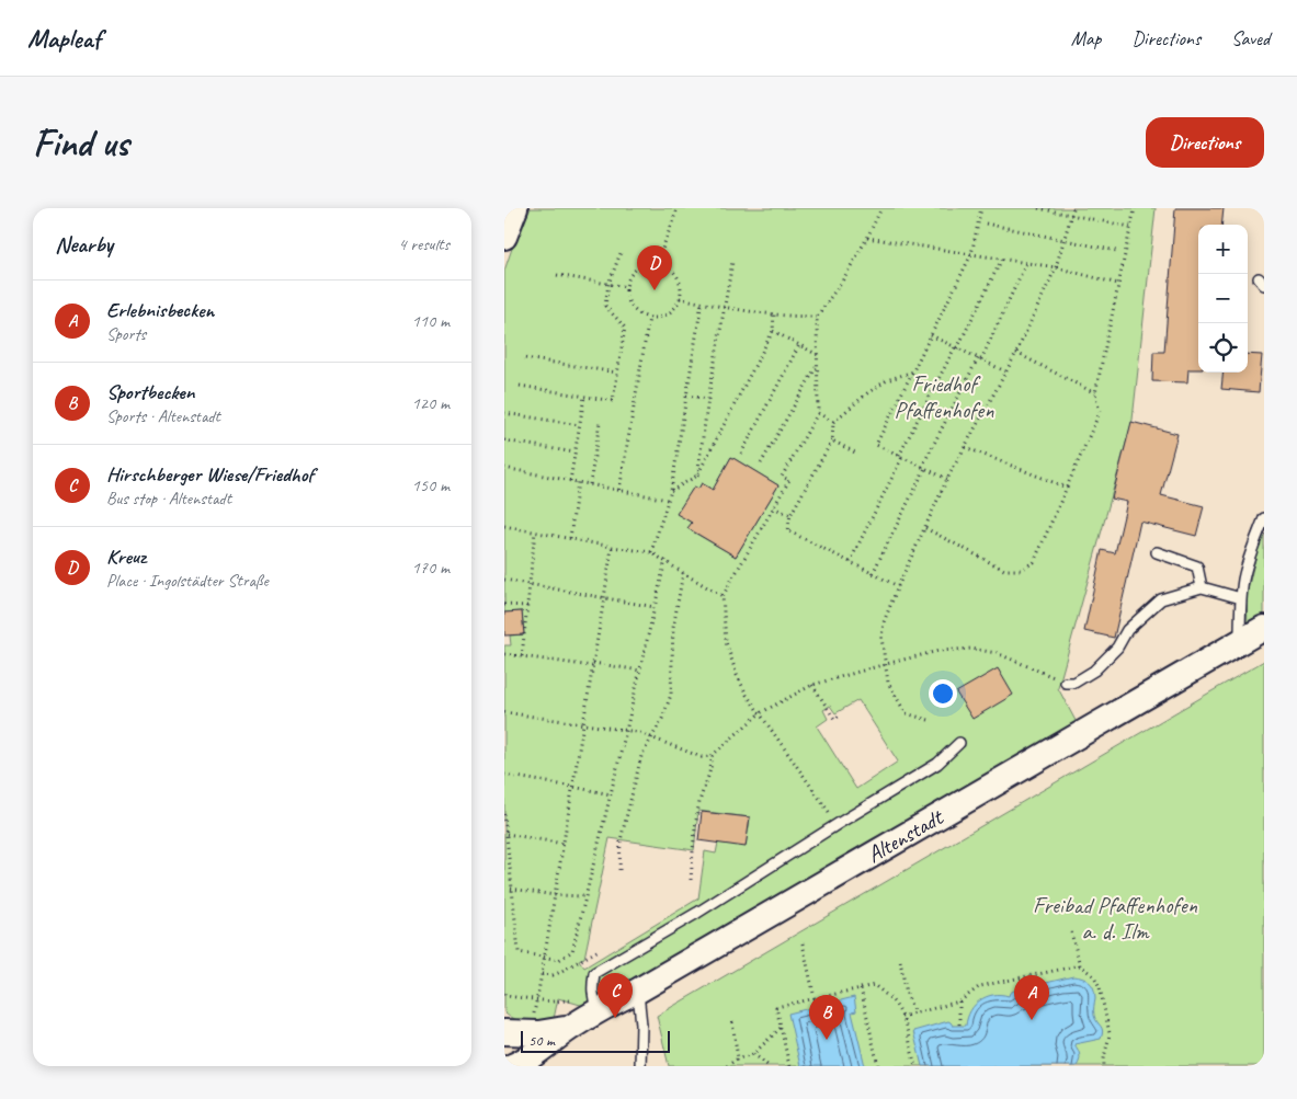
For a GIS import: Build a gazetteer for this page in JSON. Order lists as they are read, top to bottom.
{
  "streets": {
    "street": ["Altenstadt"]
  },
  "parks": ["Friedhof Pfaffenhofen", "Freibad Pfaffenhofen a. d. Ilm"],
  "scale_bar": "50 m",
  "page": {
    "header": "Mapleaf",
    "nav": ["Map", "Directions", "Saved"],
    "buttons": "Directions",
    "title": "Find us",
    "heading": ["Nearby", "4 results"],
    "map_buttons": ["+", "−"],
    "pins": [
      "D",
      "C",
      "A",
      "B"
    ],
    "list": [
      {
        "mark": "A",
        "name": "Erlebnisbecken",
        "note": "Sports",
        "value": "110 m"
      },
      {
        "mark": "B",
        "name": "Sportbecken",
        "note": "Sports · Altenstadt",
        "value": "120 m"
      },
      {
        "mark": "C",
        "name": "Hirschberger Wiese/Friedhof",
        "note": "Bus stop · Altenstadt",
        "value": "150 m"
      },
      {
        "mark": "D",
        "name": "Kreuz",
        "note": "Place · Ingolstädter Straße",
        "value": "170 m"
      }
    ],
    "scale": "50 m"
  }
}
